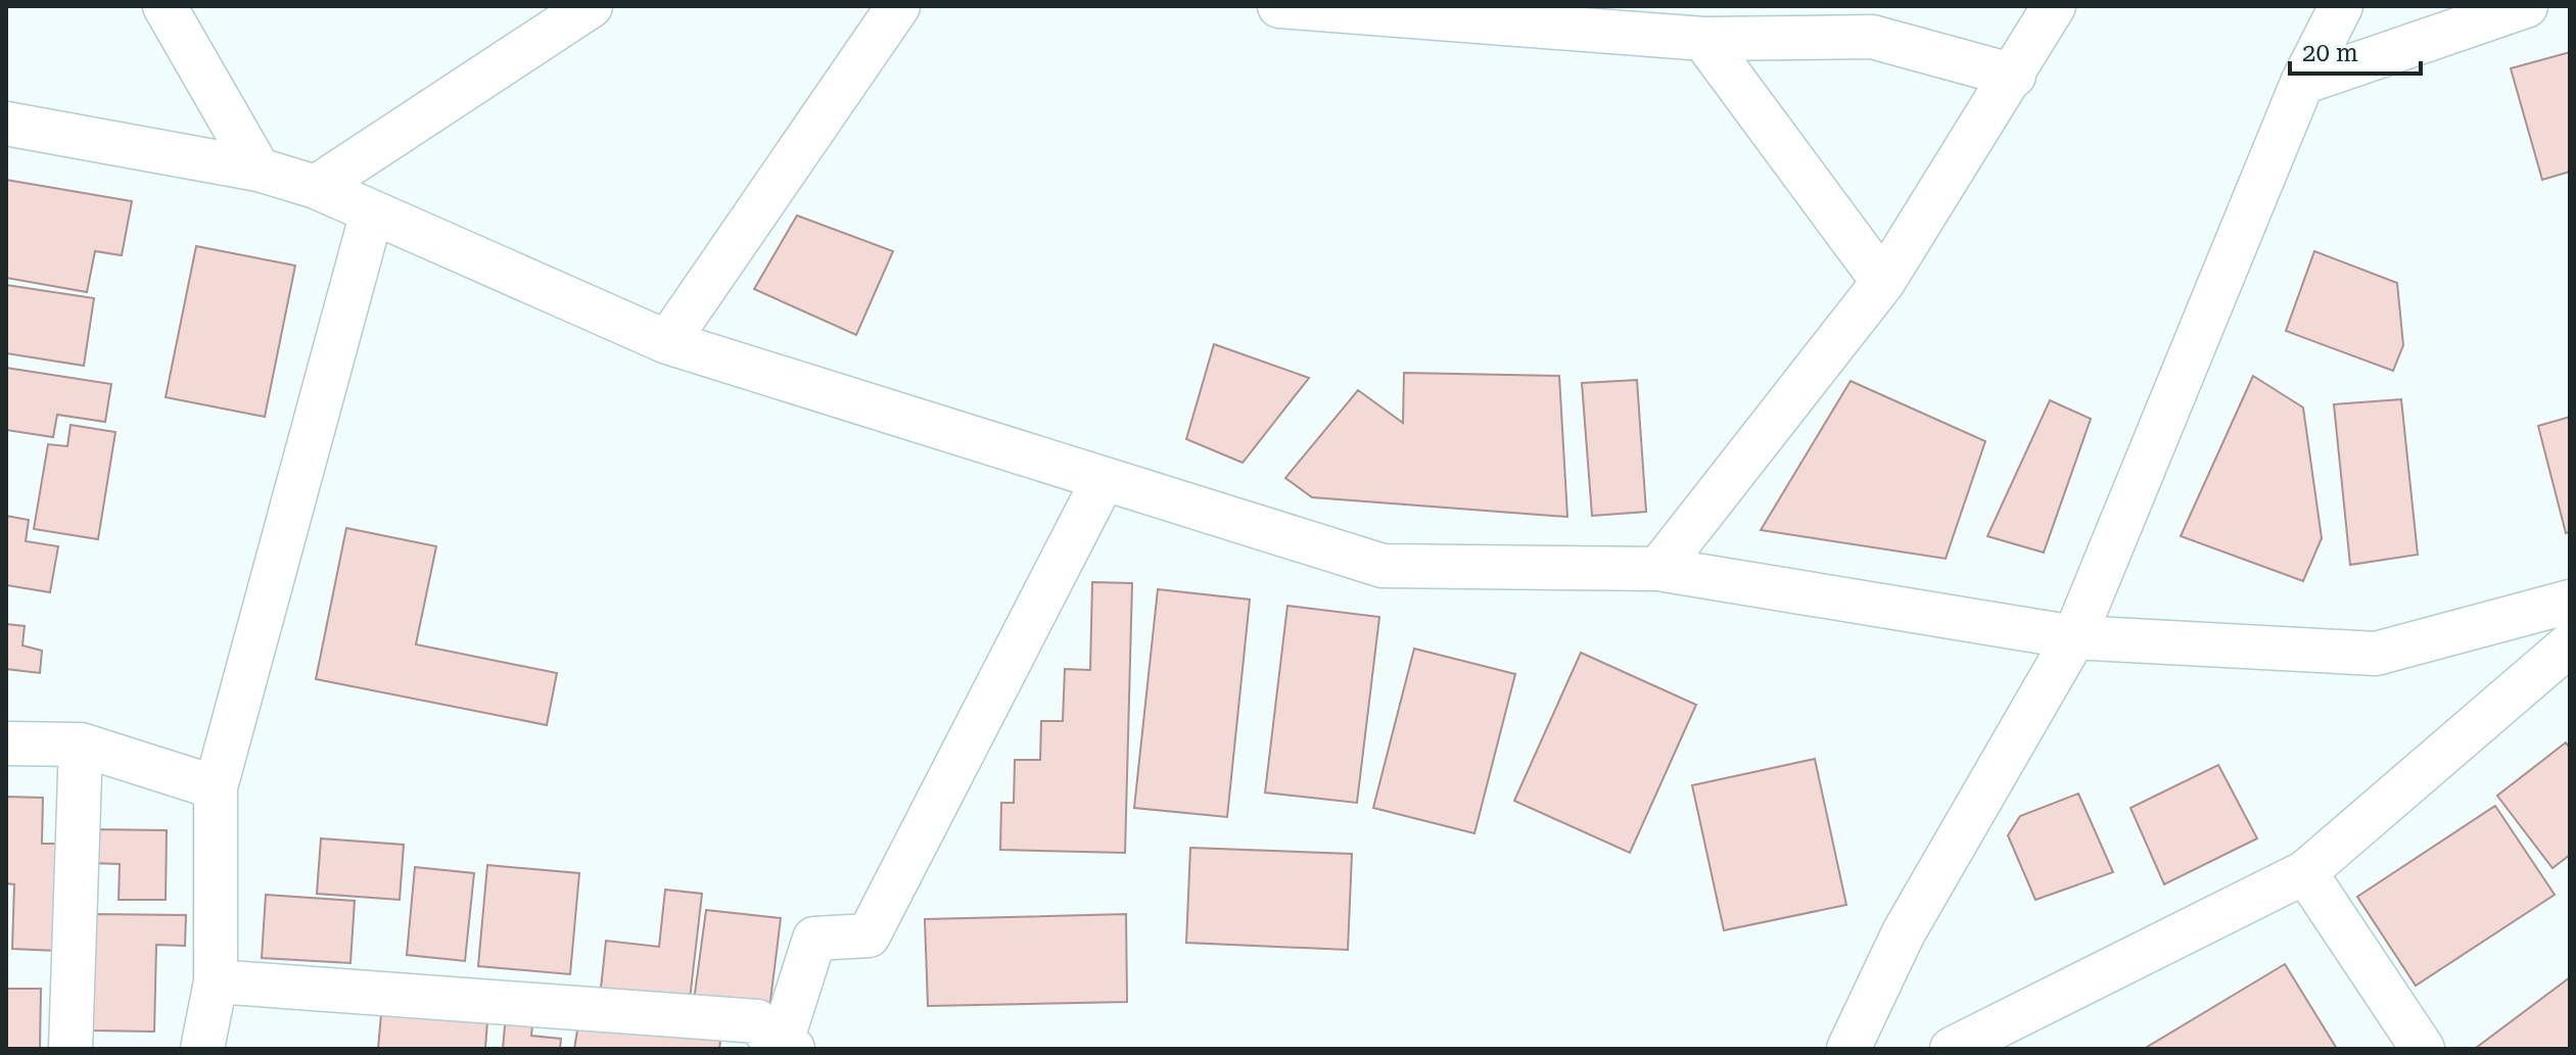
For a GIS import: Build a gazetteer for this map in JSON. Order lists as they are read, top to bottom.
{
  "scale_bar": "20 m"
}
